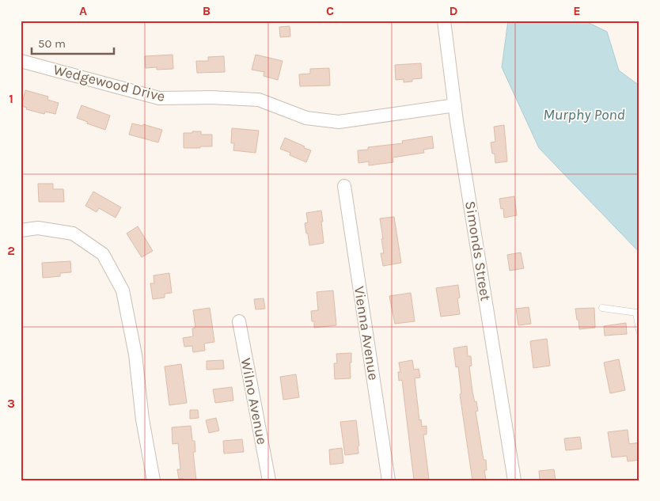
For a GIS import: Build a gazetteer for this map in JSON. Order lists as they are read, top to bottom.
{
  "streets": {
    "street": [
      "Wedgewood Drive",
      "Simonds Street",
      "Vienna Avenue",
      "Wilno Avenue"
    ]
  },
  "crossings": [
    ["Wedgewood Drive", "Simonds Street"]
  ],
  "water": ["Murphy Pond"],
  "scale_bar": "50 m",
  "grid": {
    "columns": [
      "A",
      "B",
      "C",
      "D",
      "E"
    ],
    "rows": ["1", "2", "3"]
  }
}
